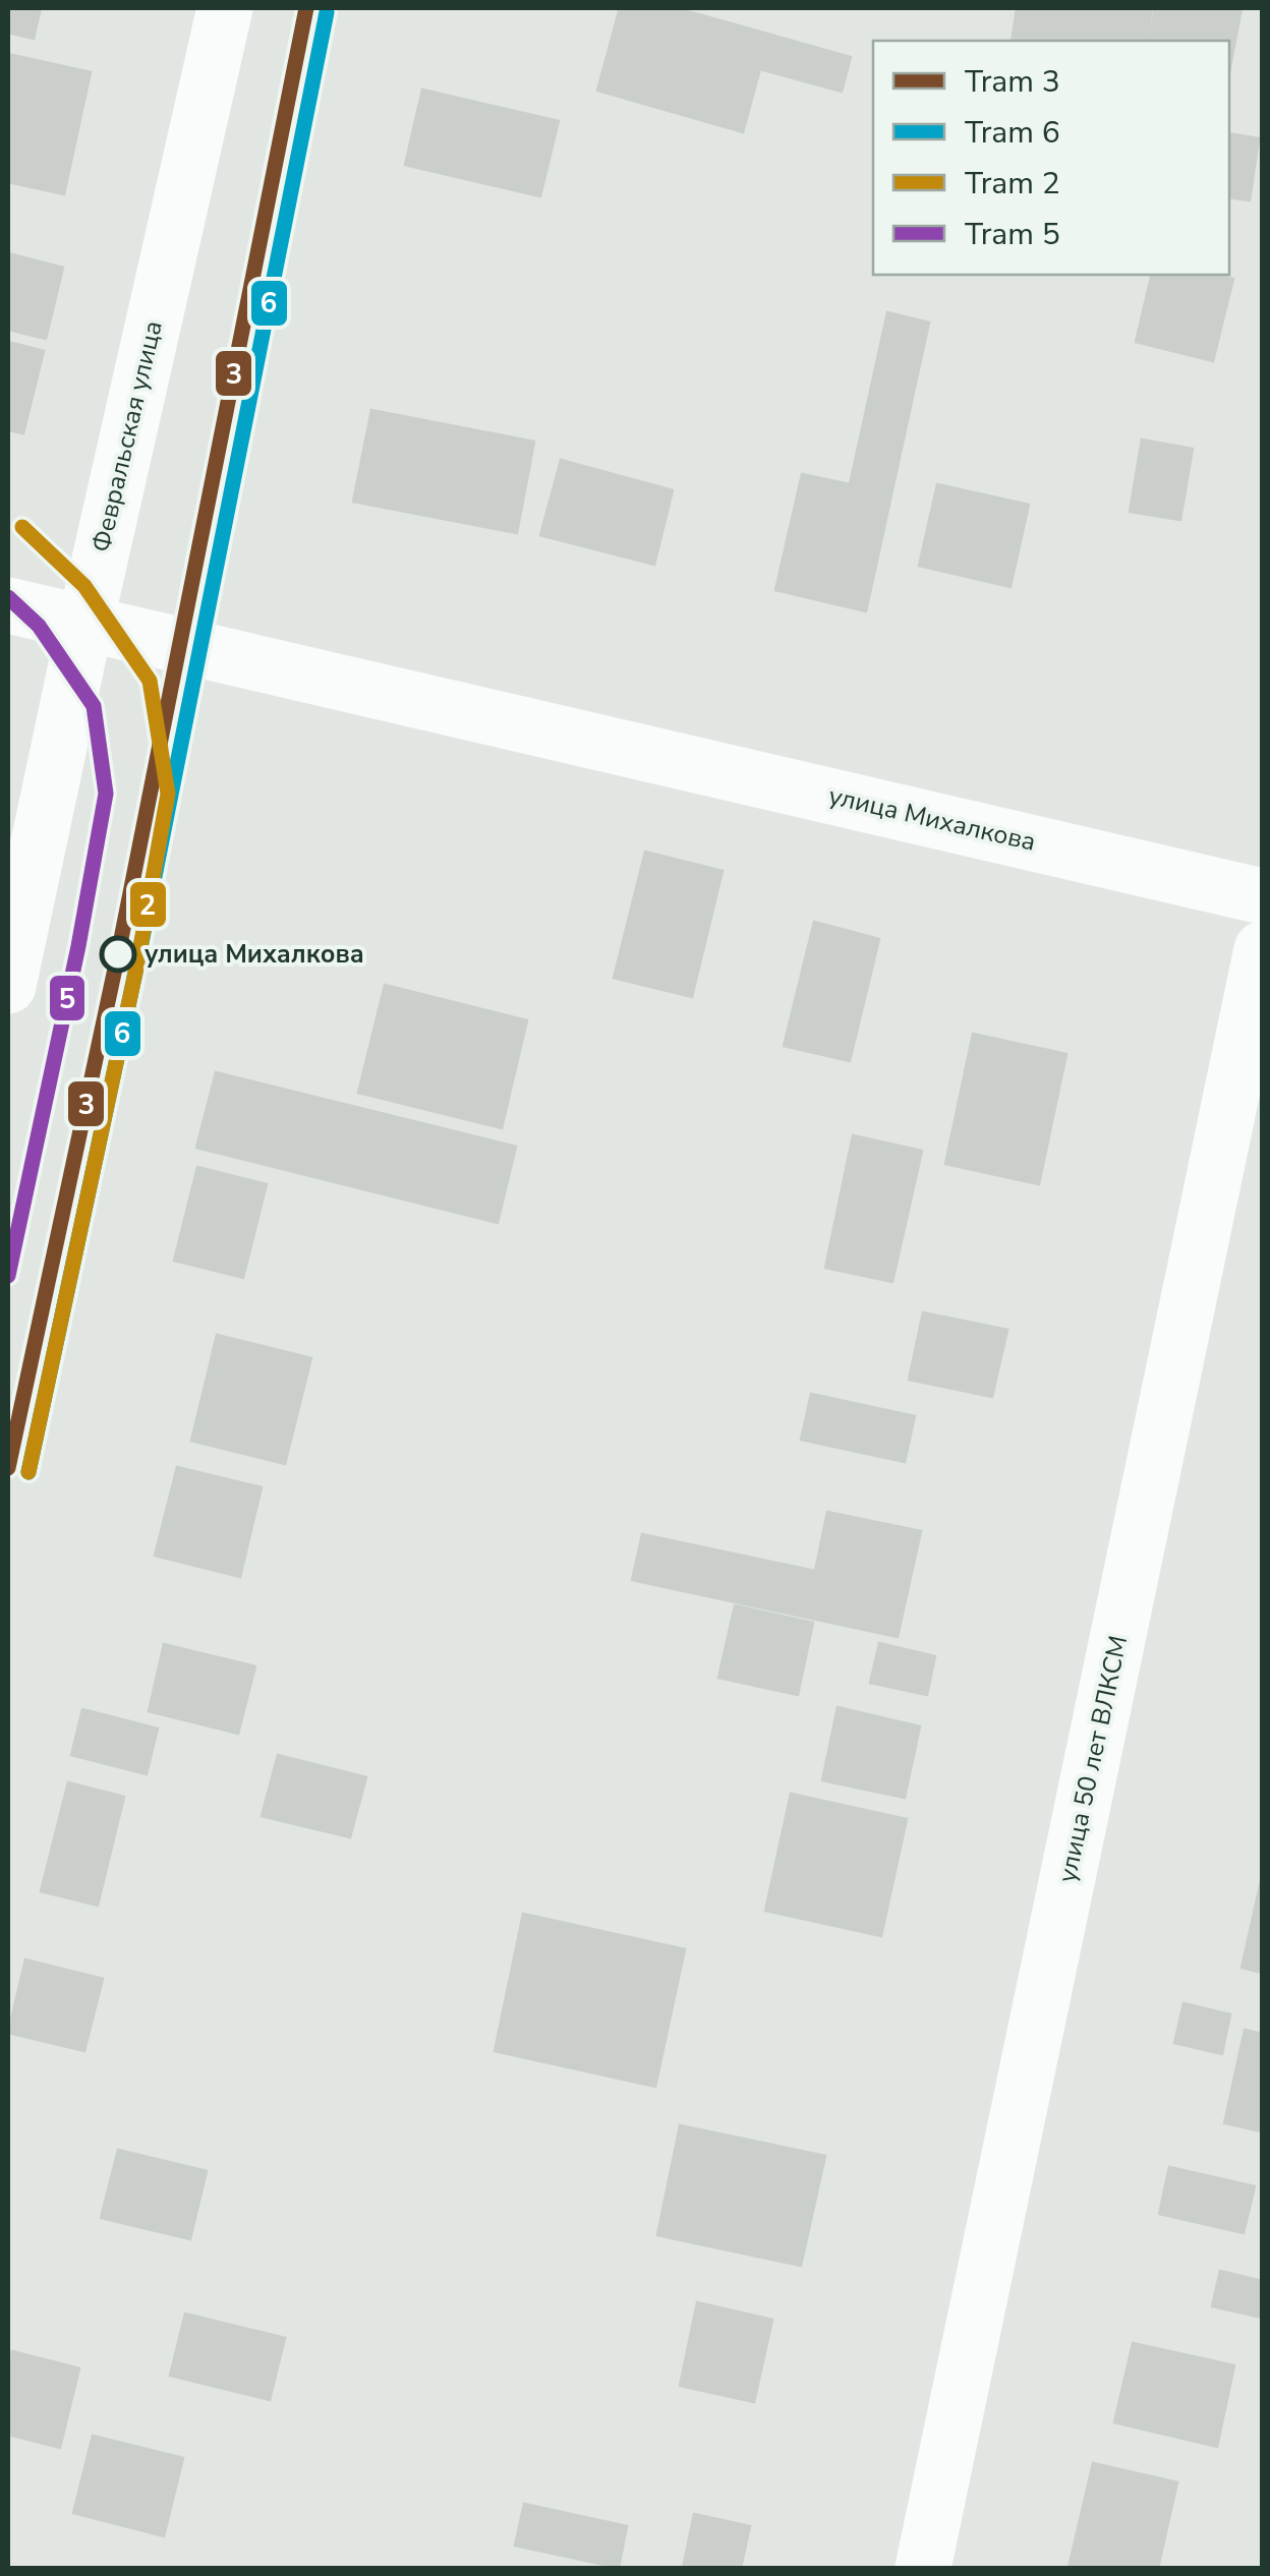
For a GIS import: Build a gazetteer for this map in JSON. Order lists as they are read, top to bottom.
{
  "streets": {
    "street": ["Февральская улица", "улица Михалкова", "улица 50 лет ВЛКСМ"]
  },
  "crossings": [
    ["Февральская улица", "улица Михалкова"]
  ],
  "places": ["улица Михалкова"],
  "lines": [
    "tram line 3",
    "tram line 6",
    "tram line 2",
    "tram line 5"
  ],
  "legend": [
    "Tram 3",
    "Tram 6",
    "Tram 2",
    "Tram 5"
  ]
}
